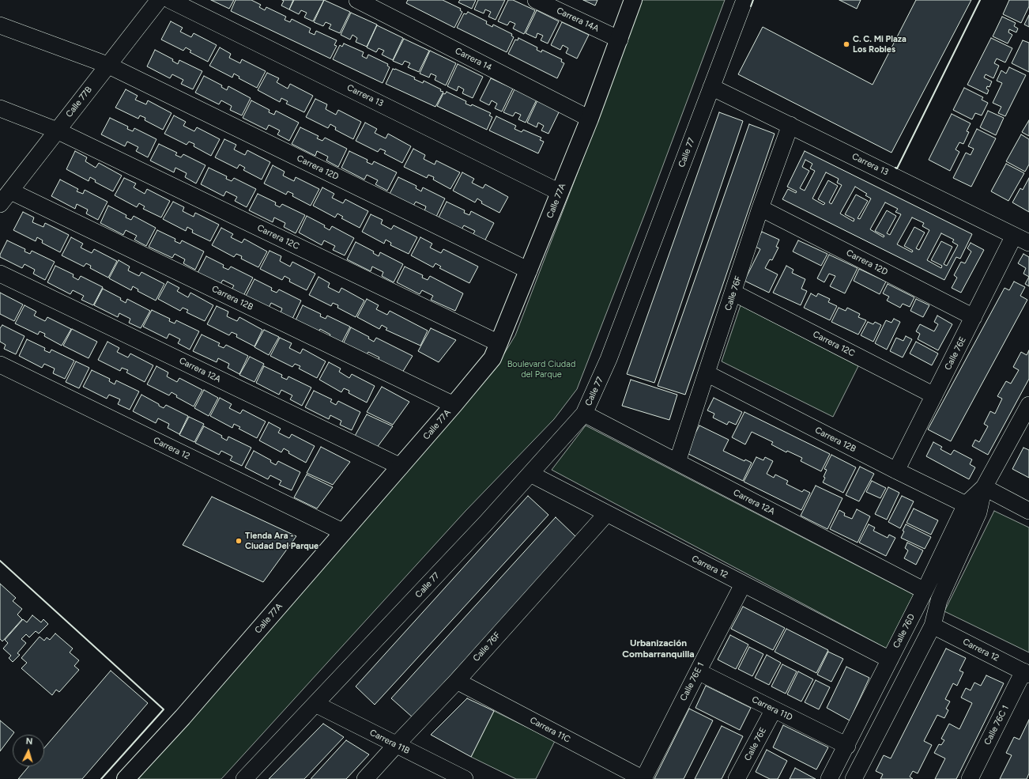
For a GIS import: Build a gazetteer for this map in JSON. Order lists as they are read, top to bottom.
{
  "streets": {
    "street": [
      "Carrera 14A",
      "Carrera 14",
      "Carrera 13",
      "Calle 77B",
      "Calle 77",
      "Carrera 12D",
      "Calle 77A",
      "Carrera 12C",
      "Calle 76F",
      "Carrera 12B",
      "Calle 76E",
      "Carrera 12A",
      "Carrera 12",
      "Calle 76D",
      "Calle 76E 1",
      "Carrera 11D",
      "Calle 76C 1",
      "Carrera 11C",
      "Carrera 11B"
    ]
  },
  "crossings": [
    ["Carrera 14A", "Calle 77A"],
    ["Carrera 14", "Calle 77A"],
    ["Carrera 13", "Calle 77B"],
    ["Carrera 13", "Calle 77"],
    ["Carrera 13", "Calle 77A"],
    ["Carrera 13", "Calle 76F"],
    ["Carrera 13", "Calle 76E"],
    ["Calle 77B", "Carrera 12D"],
    ["Calle 77B", "Carrera 12C"],
    ["Calle 77B", "Carrera 12B"],
    ["Calle 77", "Carrera 12A"],
    ["Calle 77", "Carrera 12"],
    ["Calle 77", "Carrera 11B"],
    ["Carrera 12D", "Calle 77A"],
    ["Carrera 12D", "Calle 76F"],
    ["Carrera 12D", "Calle 76E"],
    ["Calle 77A", "Carrera 12C"],
    ["Calle 77A", "Carrera 12B"],
    ["Calle 77A", "Carrera 12A"],
    ["Calle 77A", "Carrera 12"],
    ["Carrera 12C", "Calle 76F"],
    ["Carrera 12C", "Calle 76E"],
    ["Calle 76F", "Carrera 12B"],
    ["Calle 76F", "Carrera 12A"],
    ["Calle 76F", "Carrera 12"],
    ["Calle 76F", "Carrera 11C"],
    ["Calle 76F", "Carrera 11B"],
    ["Carrera 12B", "Calle 76E"],
    ["Carrera 12B", "Calle 76D"],
    ["Calle 76E", "Carrera 11D"],
    ["Carrera 12A", "Calle 76D"],
    ["Carrera 12", "Calle 76D"],
    ["Carrera 12", "Calle 76E 1"],
    ["Carrera 12", "Calle 76C 1"],
    ["Calle 76D", "Carrera 11D"],
    ["Calle 76E 1", "Carrera 11D"],
    ["Calle 76E 1", "Carrera 11C"]
  ],
  "districts": ["Urbanización Combarranquilla"],
  "parks": ["Boulevard Ciudad del Parque"],
  "places": ["C. C. Mi Plaza Los Robles", "Tienda Ara - Ciudad Del Parque"],
  "north": "top"
}
